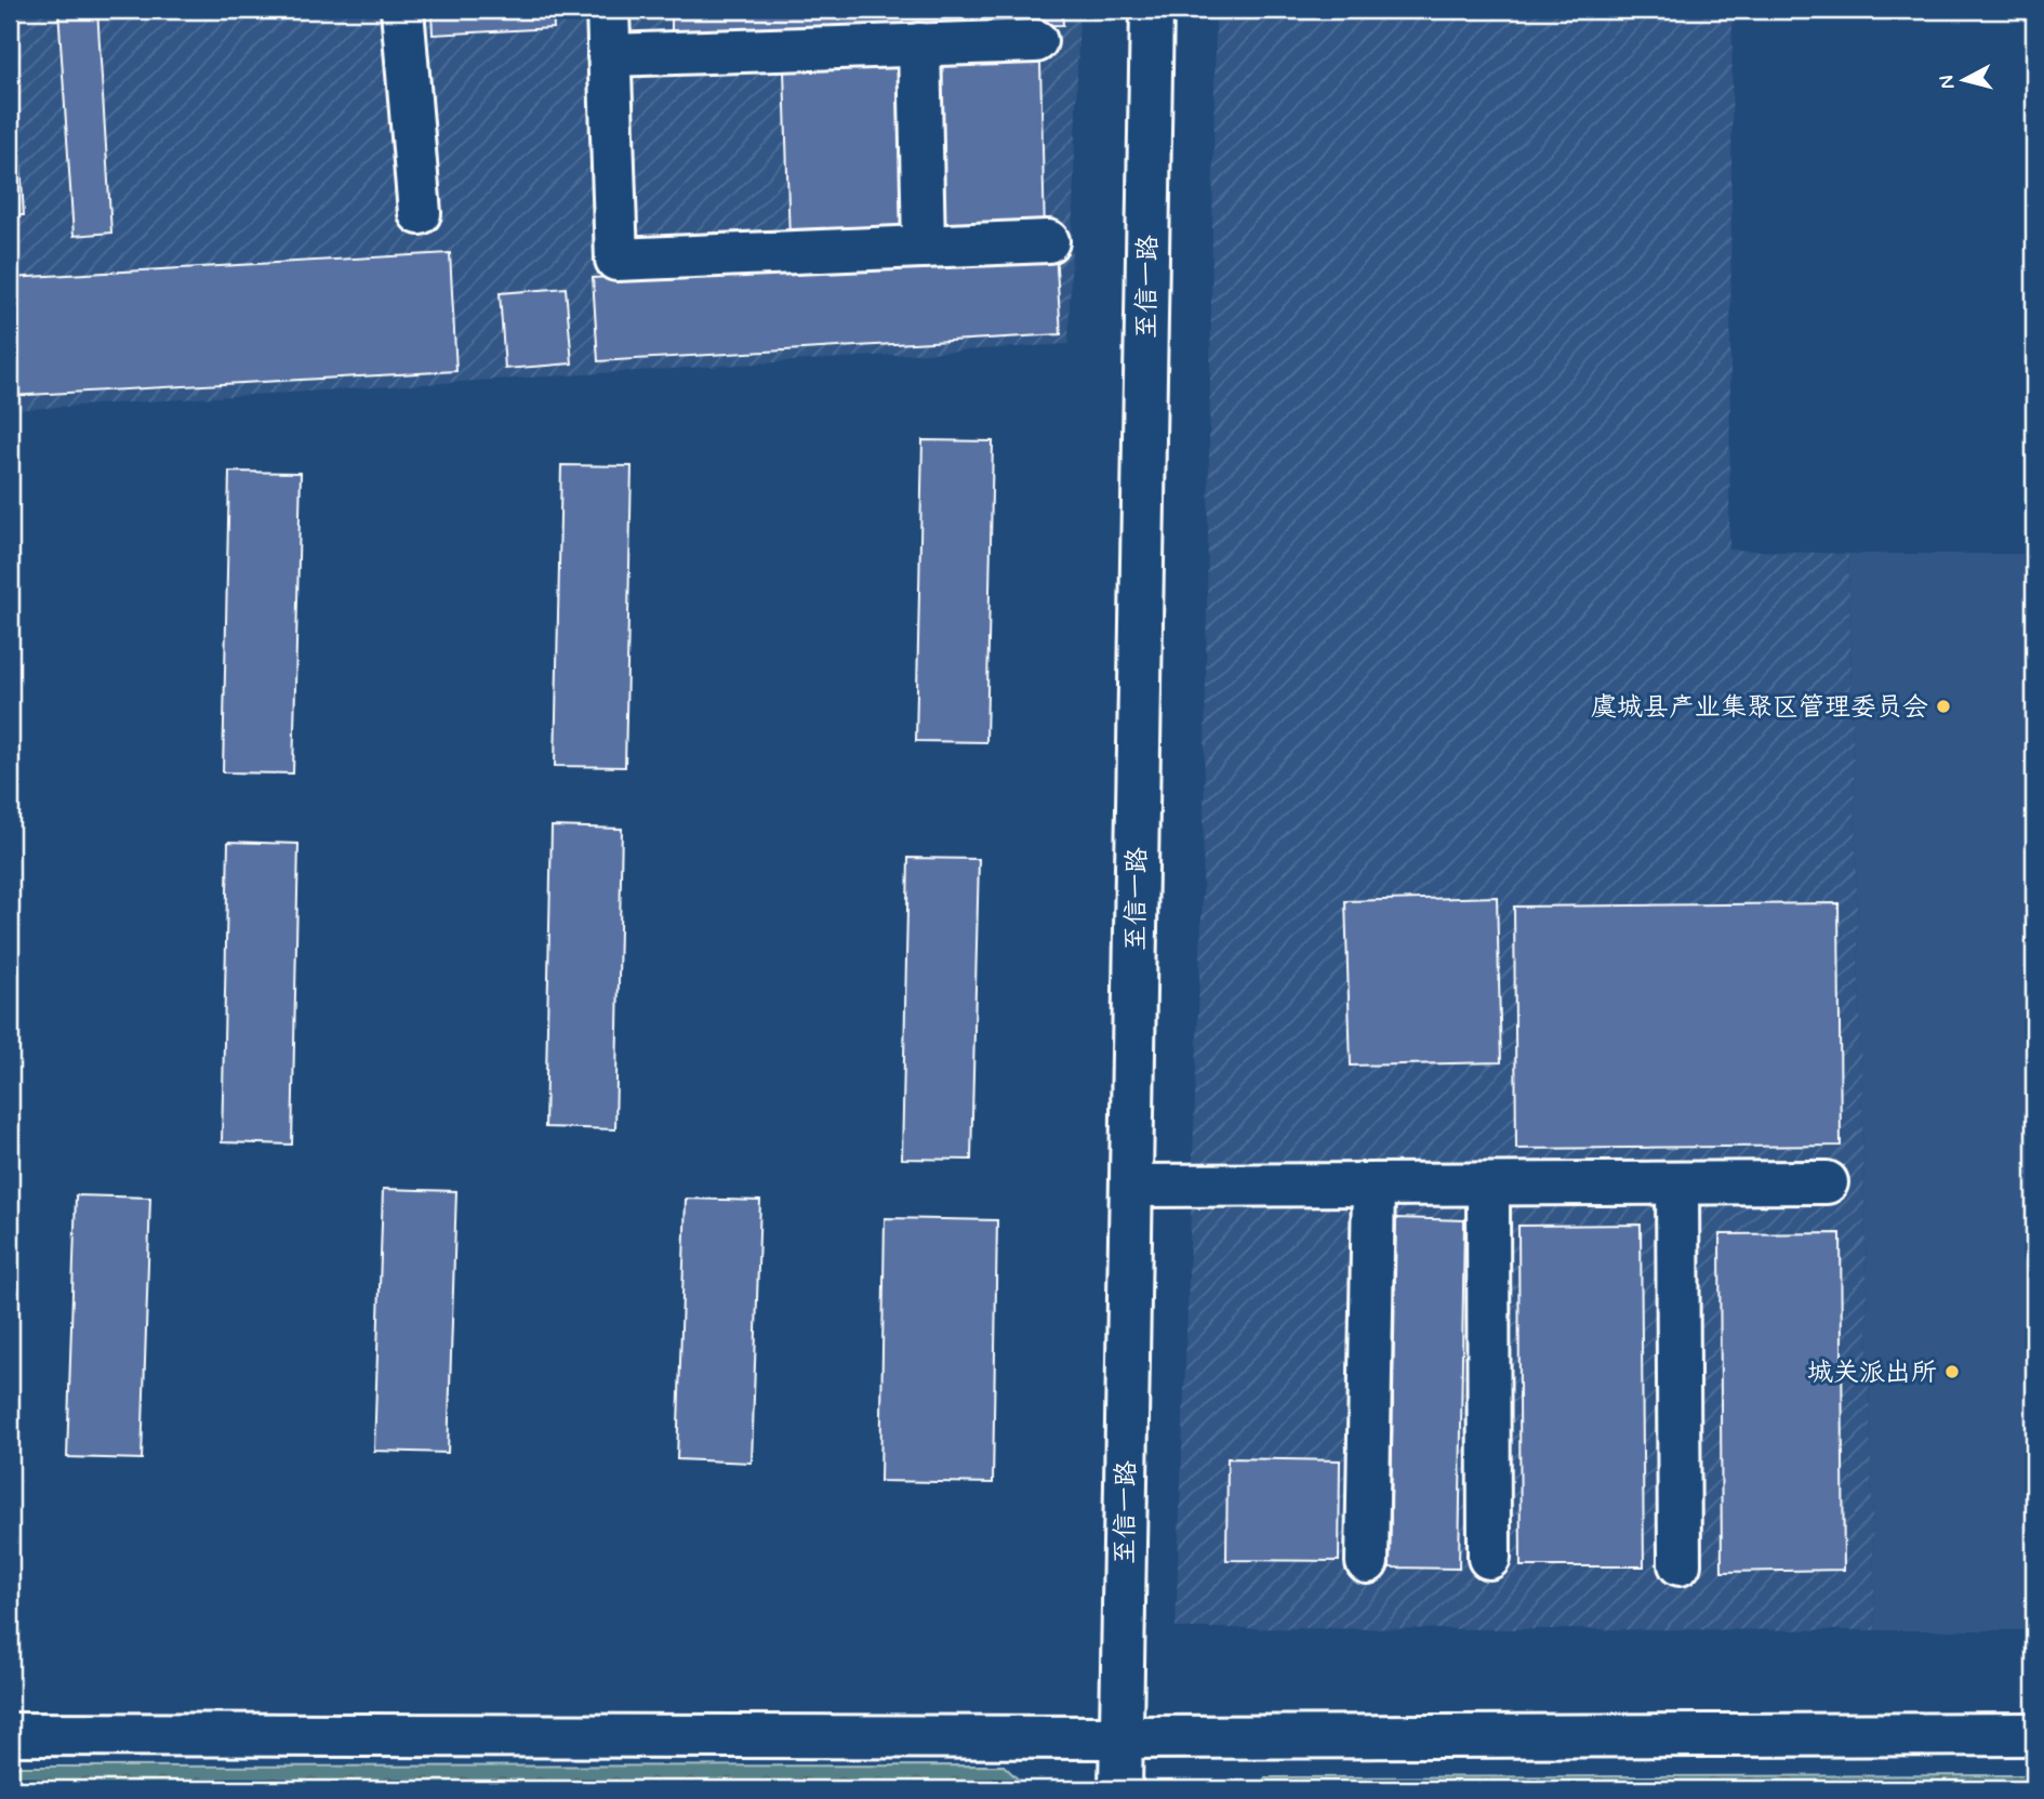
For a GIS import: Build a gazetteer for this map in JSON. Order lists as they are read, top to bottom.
{
  "streets": {
    "street": ["至信一路"]
  },
  "places": ["虞城县产业集聚区管理委员会", "城关派出所"],
  "north": "left"
}
